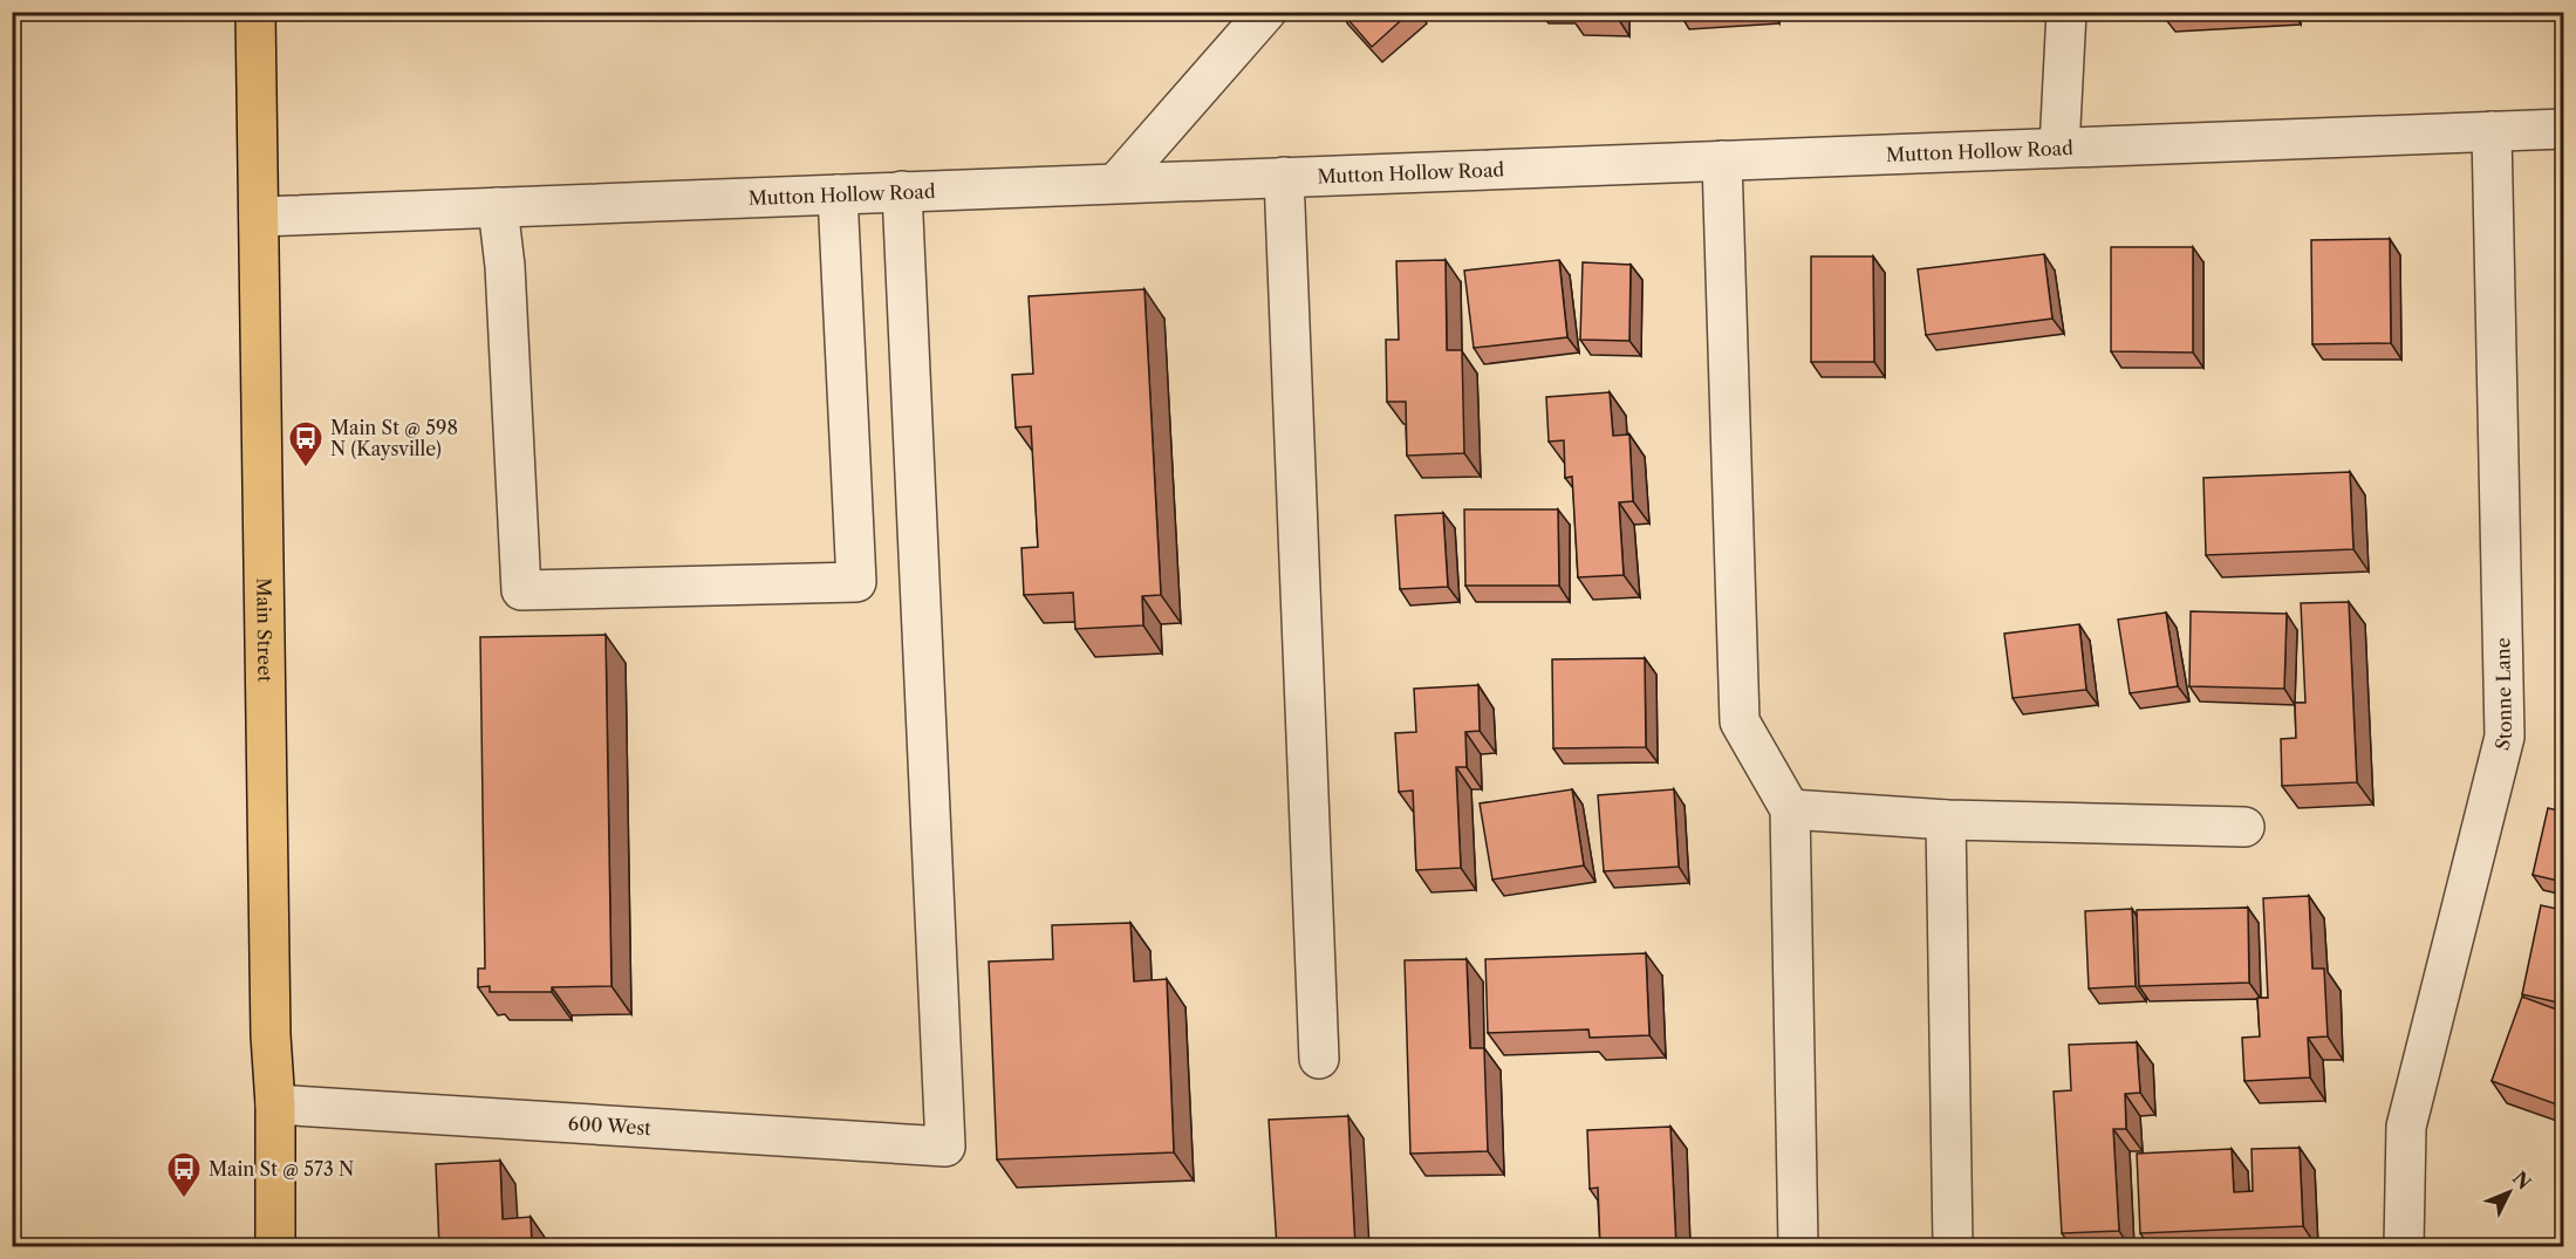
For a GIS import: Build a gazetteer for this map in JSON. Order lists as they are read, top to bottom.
{
  "streets": {
    "main road": ["Main Street"],
    "street": ["Mutton Hollow Road", "Stonne Lane", "600 West"]
  },
  "crossings": [
    ["Mutton Hollow Road", "Main Street"],
    ["Mutton Hollow Road", "Stonne Lane"],
    ["Mutton Hollow Road", "600 West"],
    ["Main Street", "600 West"]
  ],
  "places": {
    "bus stop": ["Main St @ 598 N (Kaysville)", "Main St @ 573 N"]
  },
  "north": "top right"
}
